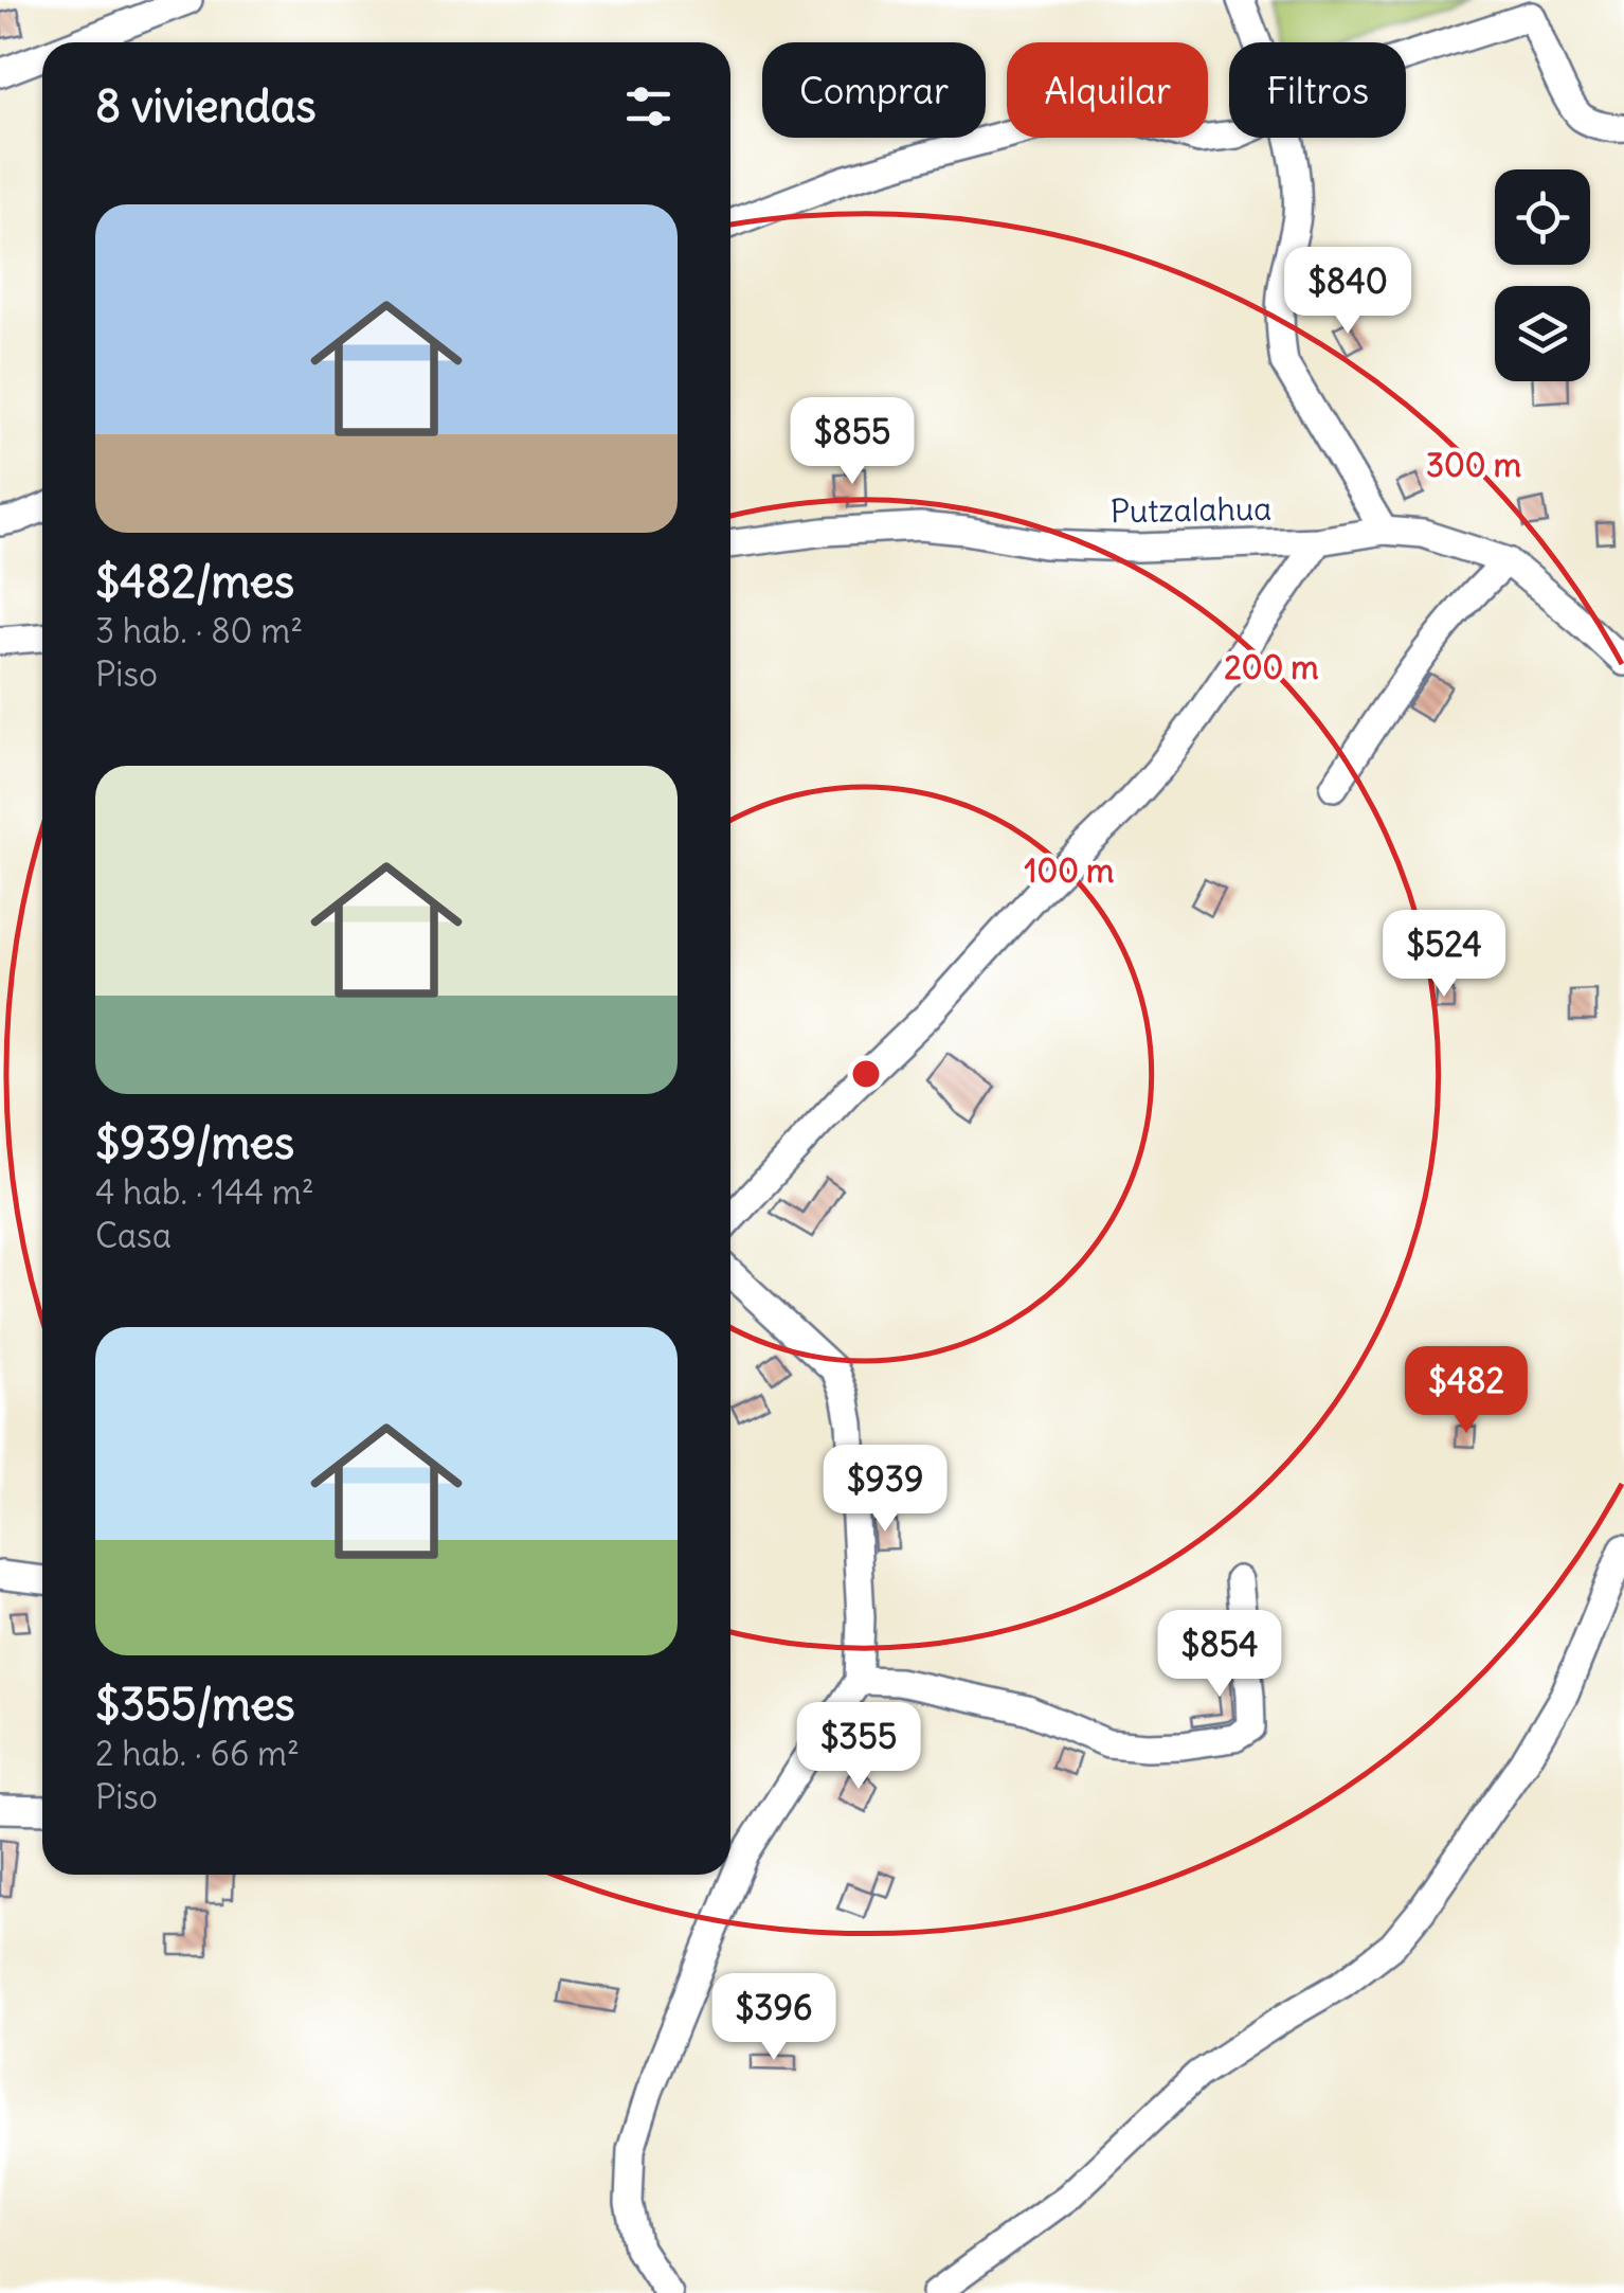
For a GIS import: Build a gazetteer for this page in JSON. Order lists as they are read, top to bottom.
{
  "streets": {
    "street": ["Putzalahua"]
  },
  "page": {
    "chip": ["Comprar", "Alquilar", "Filtros"],
    "heading": "8 viviendas",
    "list": [
      {
        "name": "$482/mes",
        "note": "3 hab. · 80 m² · Piso"
      },
      {
        "name": "$939/mes",
        "note": "4 hab. · 144 m² · Casa"
      },
      {
        "name": "$355/mes",
        "note": "2 hab. · 66 m² · Piso"
      }
    ],
    "price": [
      "$840",
      "$855",
      "$524",
      "$482",
      "$939",
      "$854",
      "$355",
      "$396"
    ]
  },
  "rings": ["300 m", "200 m", "100 m"]
}
